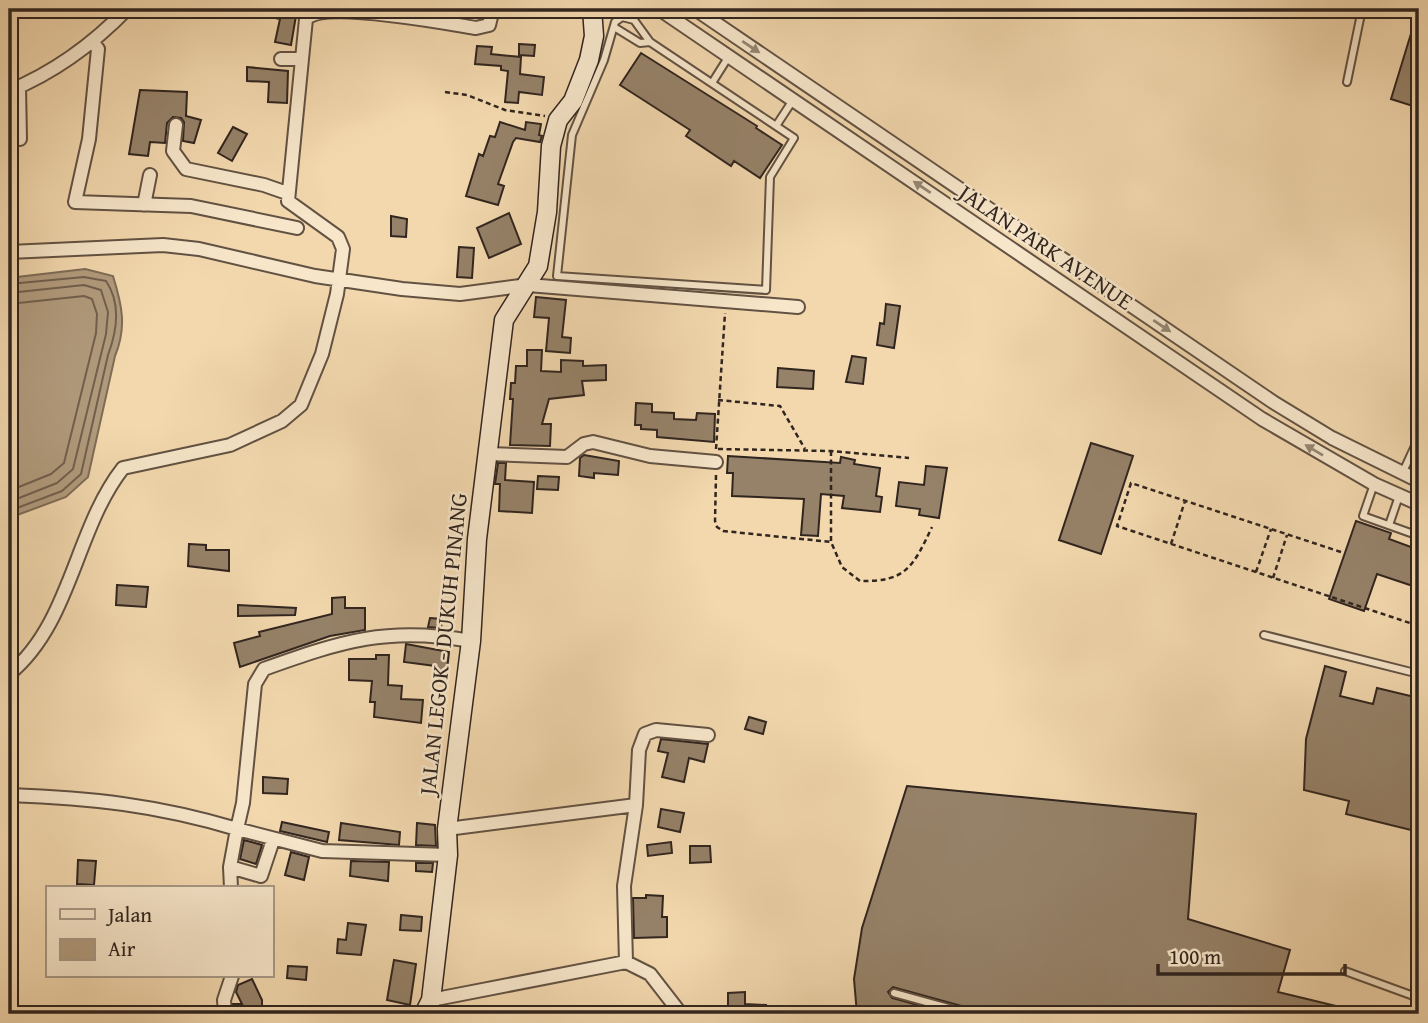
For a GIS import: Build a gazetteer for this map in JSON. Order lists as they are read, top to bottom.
{
  "streets": {
    "street": ["JALAN PARK AVENUE", "JALAN LEGOK - DUKUH PINANG"]
  },
  "legend": ["Jalan", "Air"],
  "scale_bar": "100 m"
}
